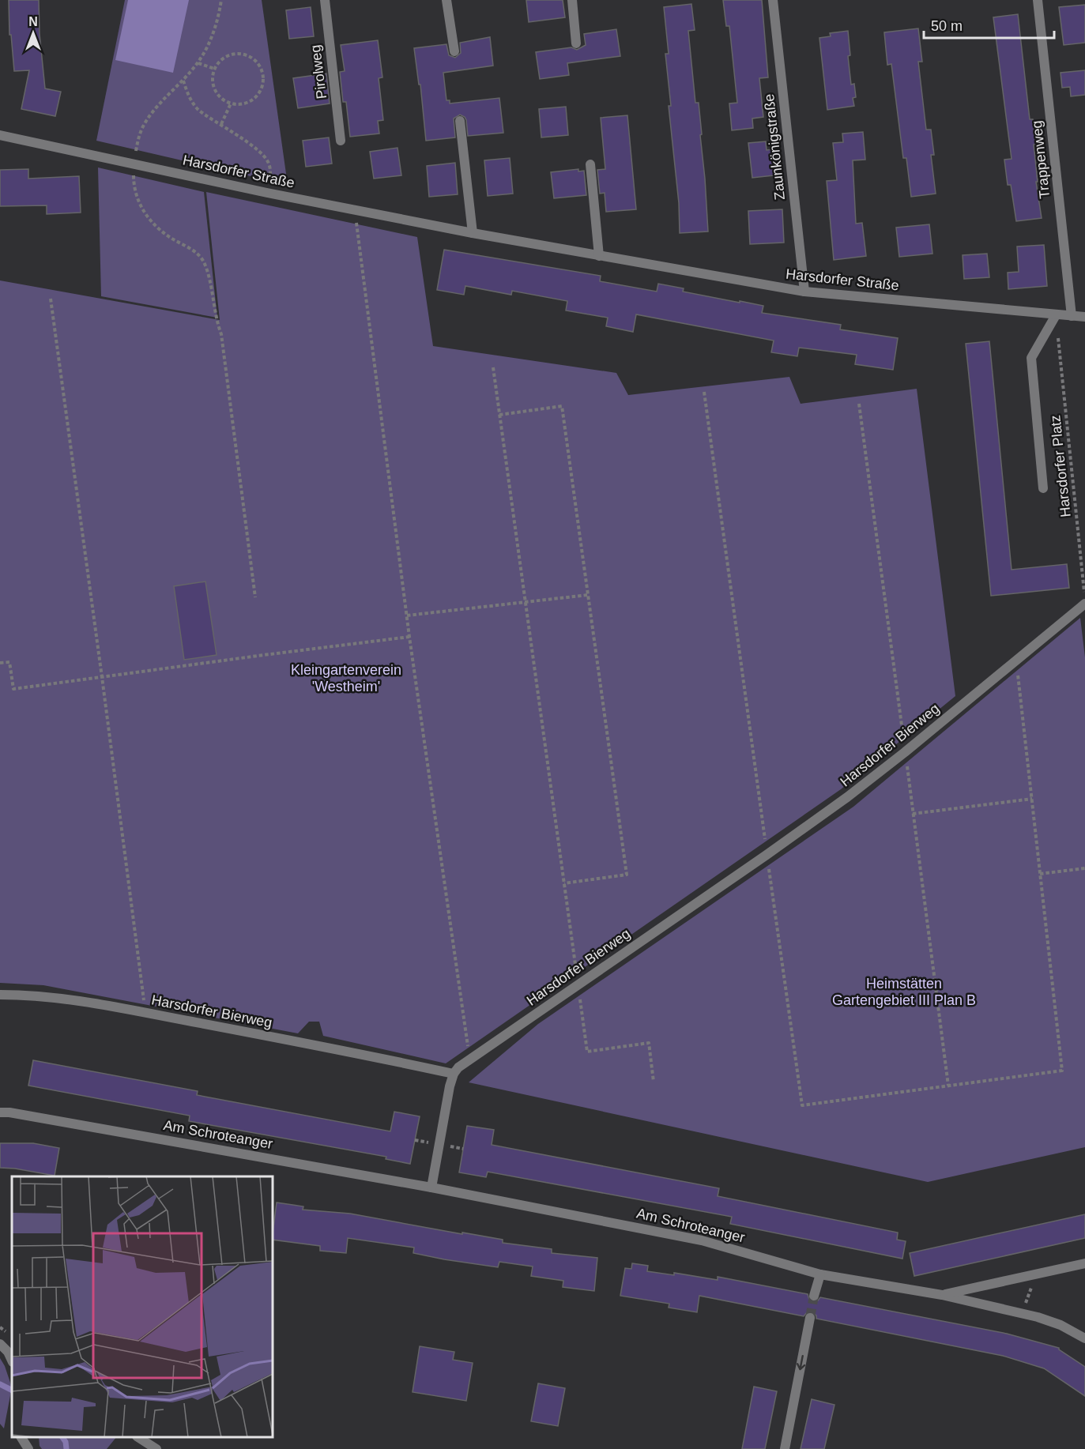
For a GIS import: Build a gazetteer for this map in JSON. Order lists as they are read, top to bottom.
{
  "streets": {
    "street": [
      "Pirolweg",
      "Zaunkönigstraße",
      "Trappenweg",
      "Harsdorfer Straße",
      "Harsdorfer Bierweg",
      "Am Schroteanger"
    ],
    "path": ["Harsdorfer Platz"]
  },
  "crossings": [
    ["Zaunkönigstraße", "Harsdorfer Straße"],
    ["Trappenweg", "Harsdorfer Straße"]
  ],
  "parks": ["Kleingartenverein 'Westheim'", "Heimstätten Gartengebiet III Plan B"],
  "scale_bar": "50 m",
  "north": "top"
}
